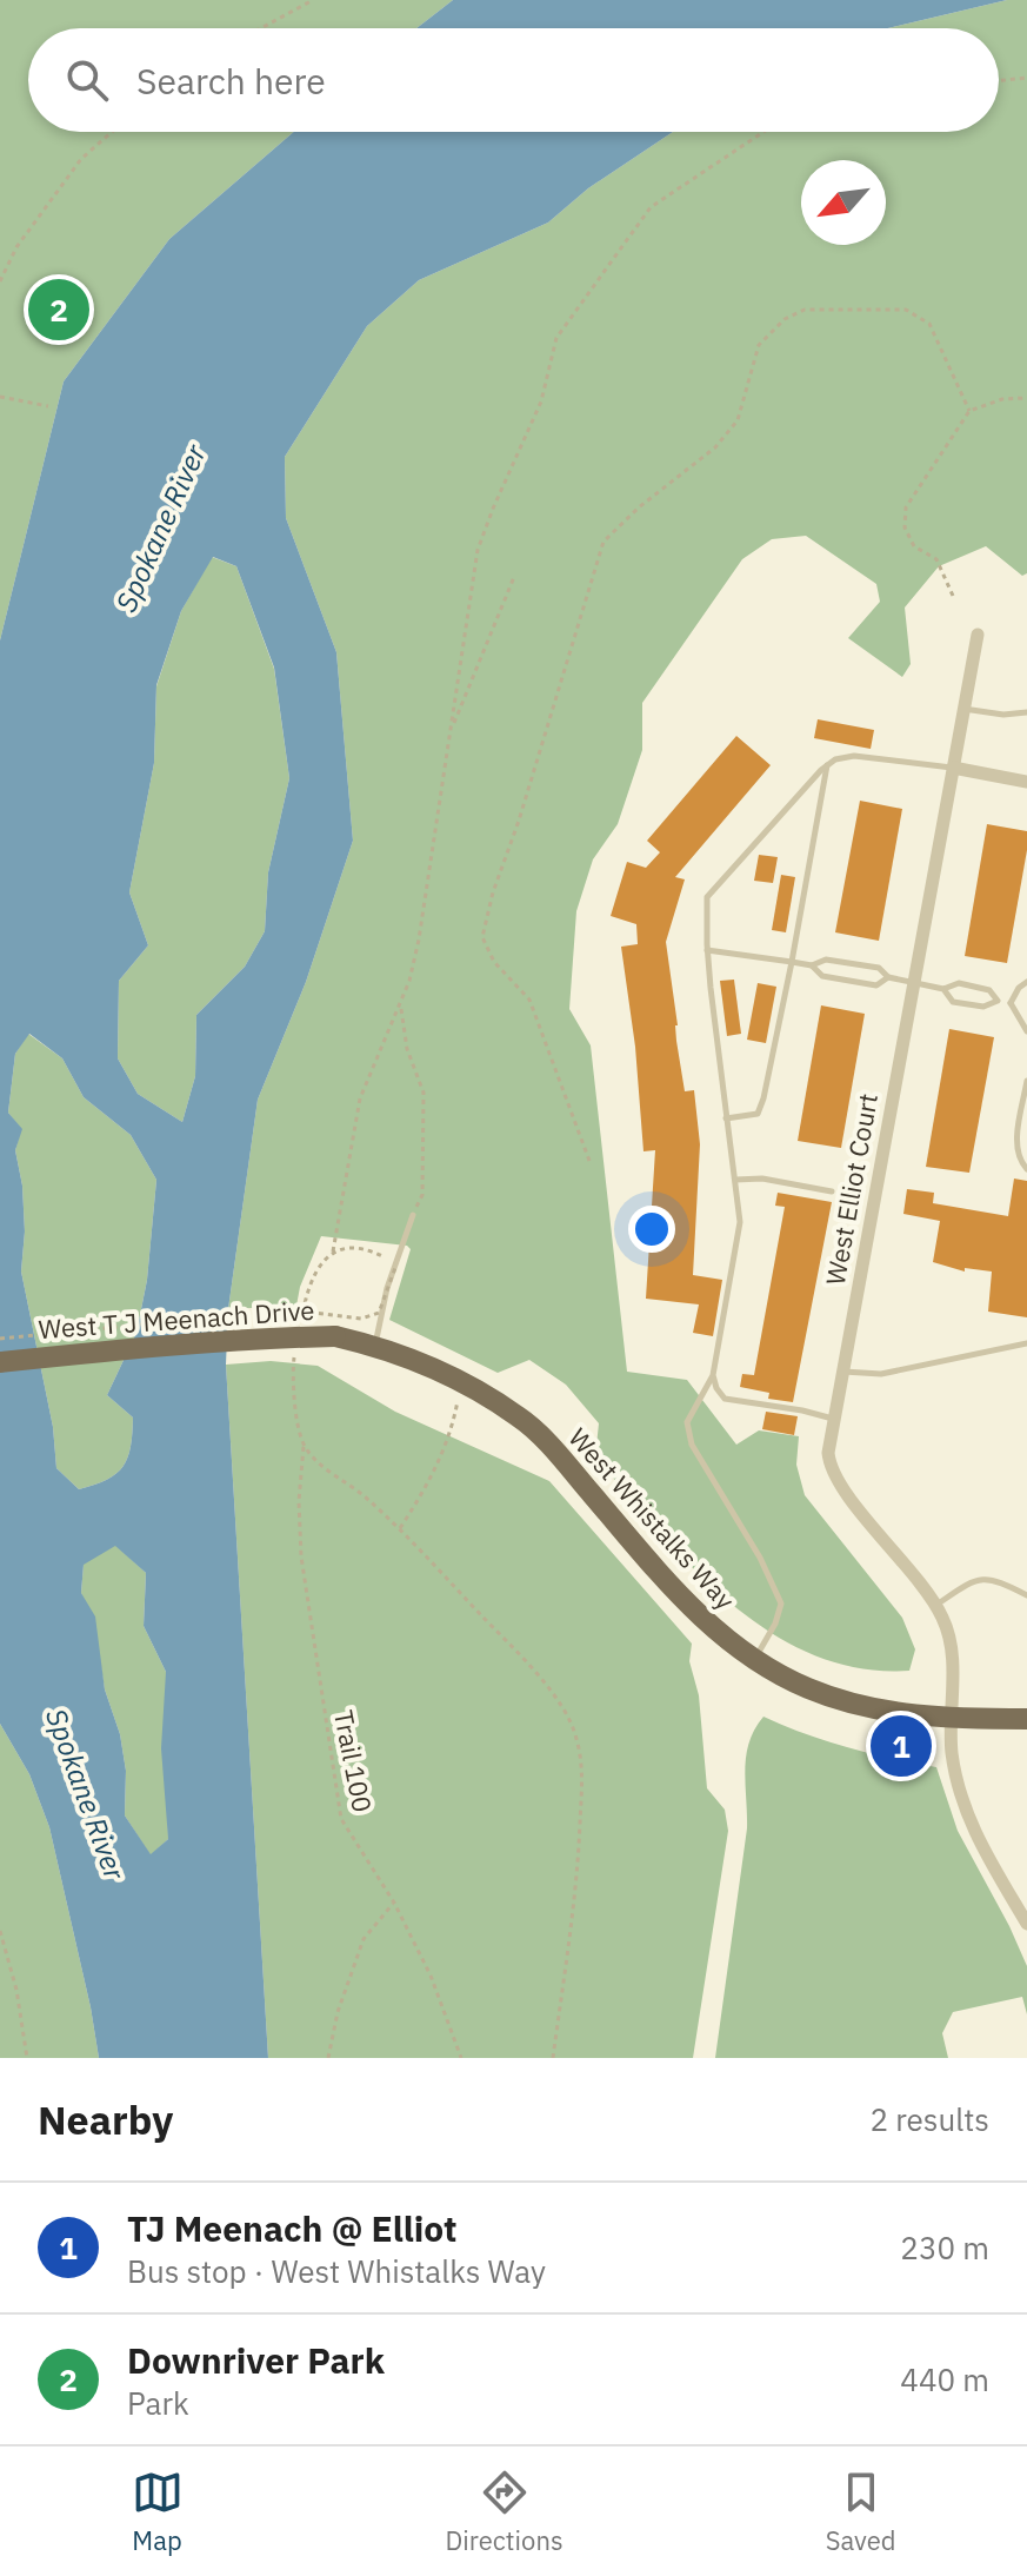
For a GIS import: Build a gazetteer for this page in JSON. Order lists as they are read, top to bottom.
{
  "streets": {
    "main road": ["West T J Meenach Drive", "West Whistalks Way"],
    "street": ["West Elliot Court"],
    "path": ["Trail 100"]
  },
  "crossings": [
    ["West Elliot Court", "West Whistalks Way"],
    ["West T J Meenach Drive", "West Whistalks Way"]
  ],
  "water": ["Spokane River"],
  "north": "bottom left",
  "page": {
    "search": "Search here",
    "pins": ["2", "1"],
    "heading": ["Nearby", "2 results"],
    "list": [
      {
        "mark": "1",
        "name": "TJ Meenach @ Elliot",
        "note": "Bus stop · West Whistalks Way",
        "value": "230 m"
      },
      {
        "mark": "2",
        "name": "Downriver Park",
        "note": "Park",
        "value": "440 m"
      }
    ],
    "nav": ["Map", "Directions", "Saved"]
  }
}
